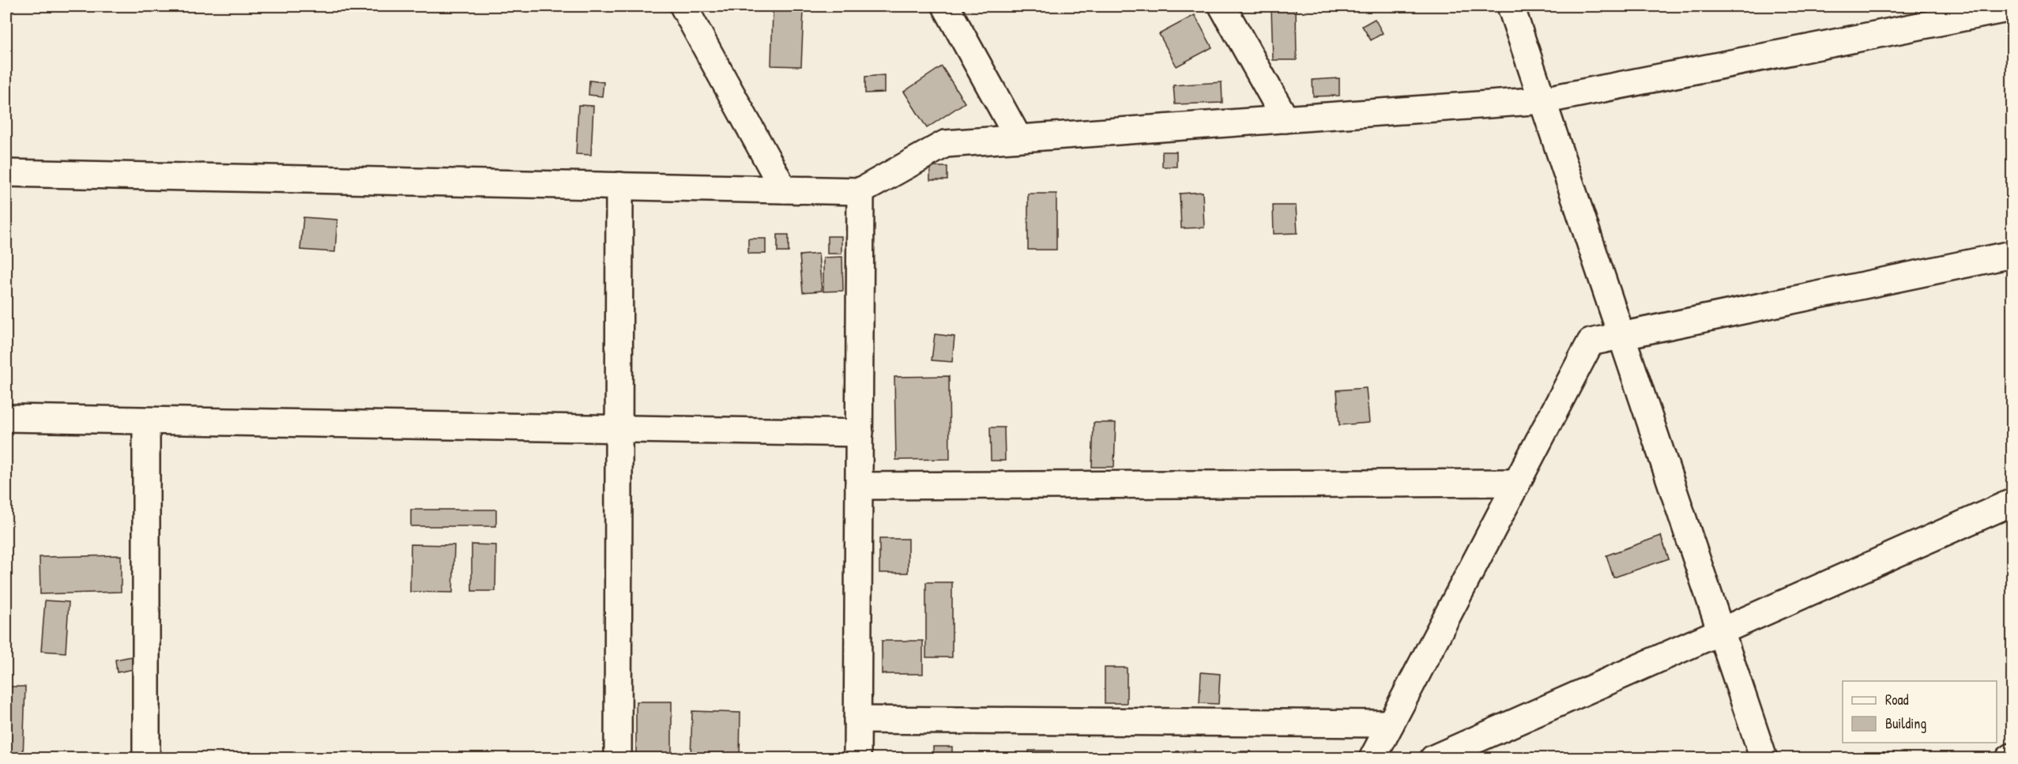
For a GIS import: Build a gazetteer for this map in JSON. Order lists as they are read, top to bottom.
{
  "legend": ["Road", "Building"]
}
